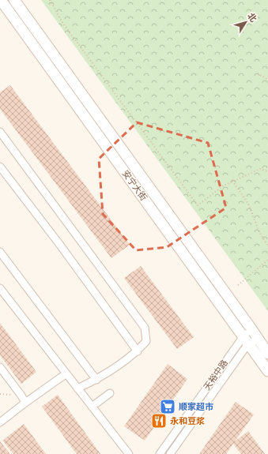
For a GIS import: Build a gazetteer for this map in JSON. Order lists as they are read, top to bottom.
{
  "streets": {
    "main road": ["安宁大街"],
    "street": ["天裕中路"]
  },
  "crossings": [
    ["安宁大街", "天裕中路"]
  ],
  "places": {
    "supermarket": ["顺家超市"],
    "restaurant": ["永和豆浆"]
  },
  "north": "top right"
}
